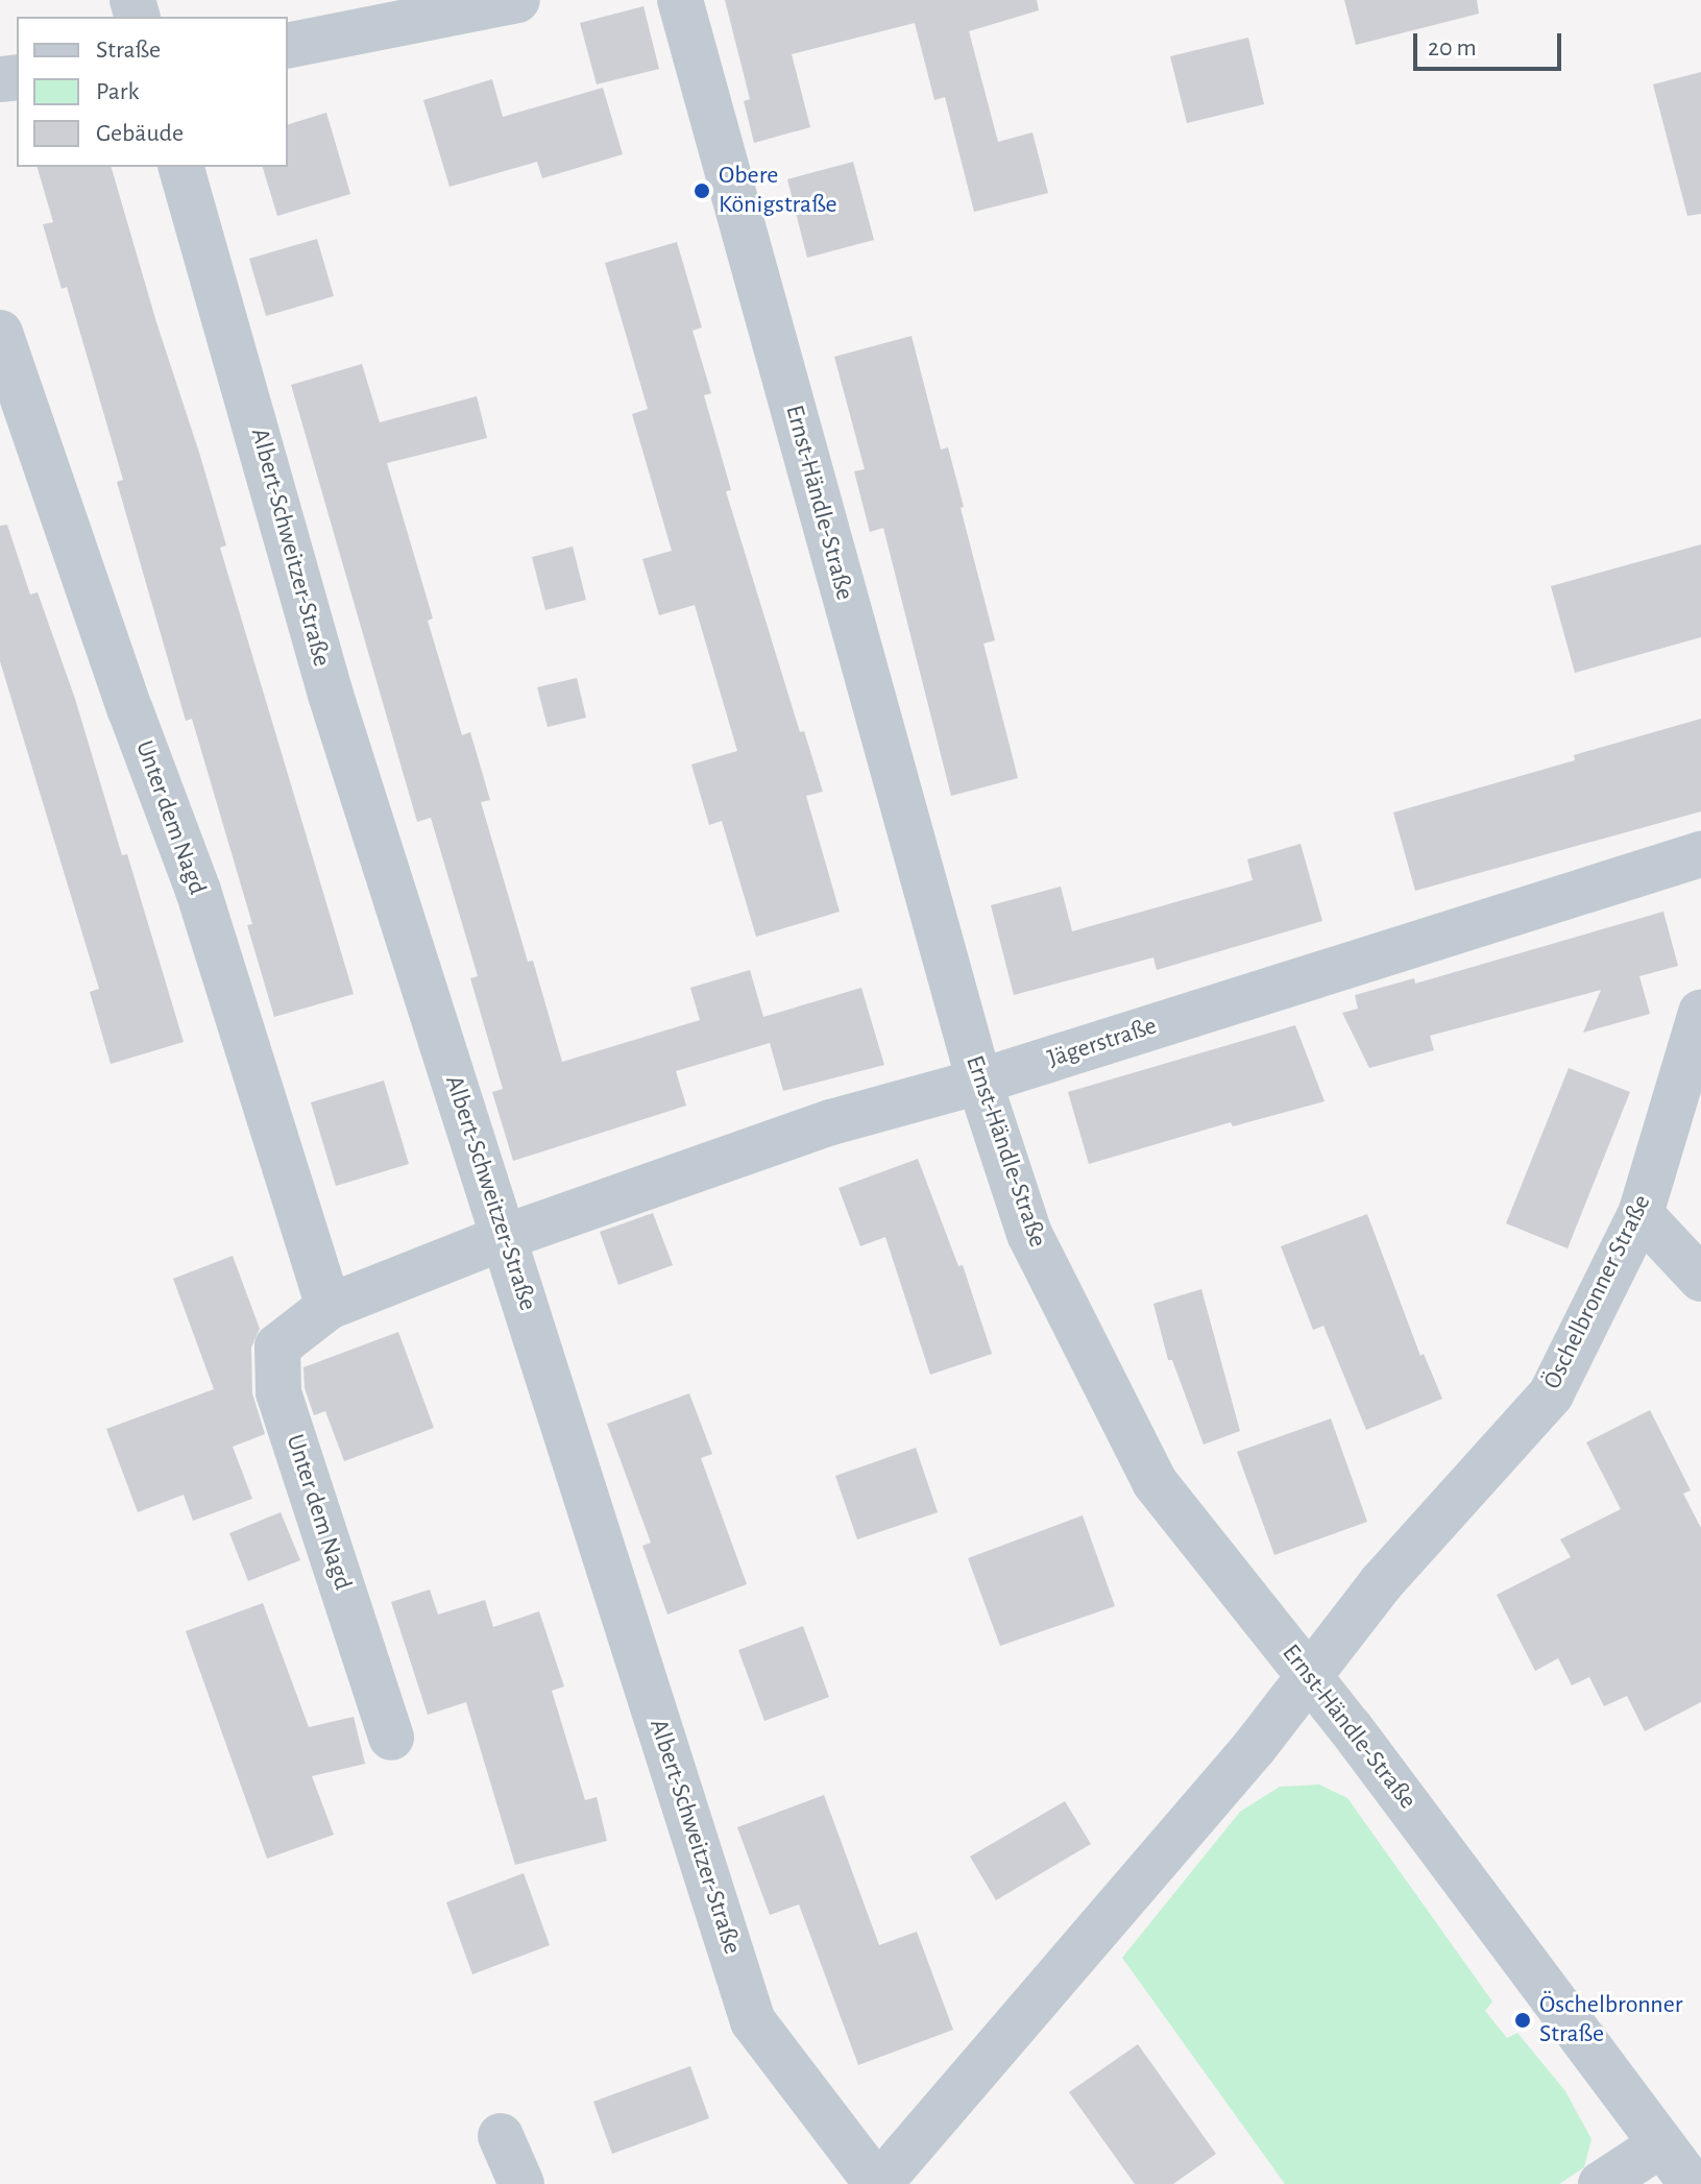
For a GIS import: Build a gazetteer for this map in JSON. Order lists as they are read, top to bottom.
{
  "streets": {
    "street": [
      "Ernst-Händle-Straße",
      "Albert-Schweitzer-Straße",
      "Unter dem Nagd",
      "Jägerstraße",
      "Öschelbronner Straße"
    ]
  },
  "crossings": [
    ["Ernst-Händle-Straße", "Jägerstraße"],
    ["Ernst-Händle-Straße", "Öschelbronner Straße"],
    ["Albert-Schweitzer-Straße", "Unter dem Nagd"],
    ["Albert-Schweitzer-Straße", "Jägerstraße"],
    ["Albert-Schweitzer-Straße", "Öschelbronner Straße"],
    ["Unter dem Nagd", "Jägerstraße"]
  ],
  "places": ["Obere Königstraße", "Öschelbronner Straße"],
  "legend": ["Straße", "Park", "Gebäude"],
  "scale_bar": "20 m"
}
